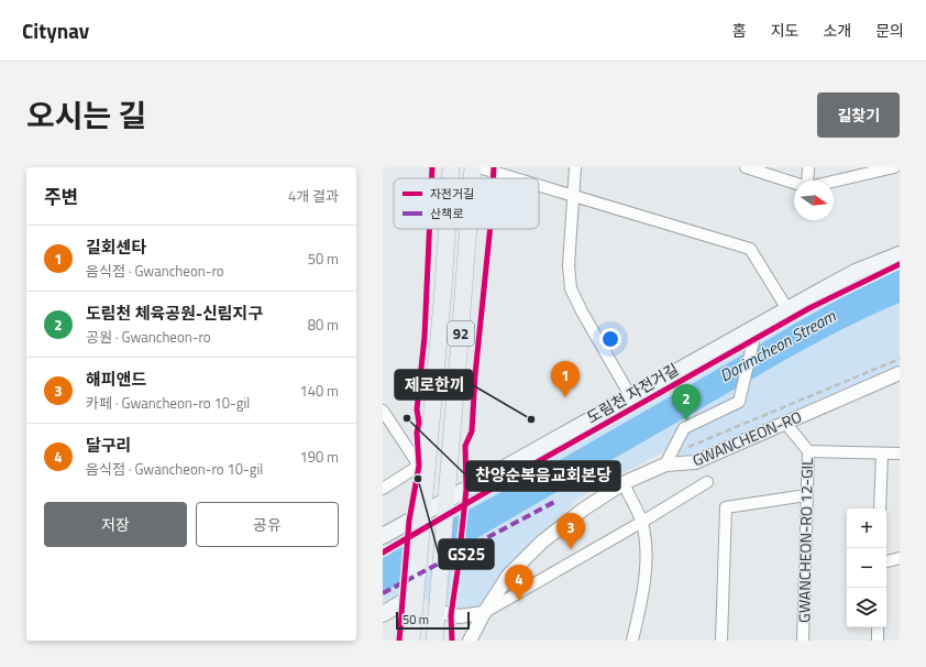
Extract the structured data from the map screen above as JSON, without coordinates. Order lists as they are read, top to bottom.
{
  "streets": {
    "main road": ["92"],
    "street": ["GWANCHEON-RO", "GWANCHEON-RO 12-GIL"],
    "cycle path": ["도림천 자전거길"]
  },
  "crossings": [
    ["GWANCHEON-RO", "GWANCHEON-RO 12-GIL"]
  ],
  "water": ["Dorimcheon Stream"],
  "places": ["찬양순복음교회본당", "제로한끼", "GS25"],
  "legend": ["자전거길", "산책로"],
  "scale_bar": "50 m",
  "north": "right",
  "page": {
    "header": "Citynav",
    "nav": [
      "홈",
      "지도",
      "소개",
      "문의"
    ],
    "title": "오시는 길",
    "buttons": [
      "길찾기",
      ["저장", "공유"]
    ],
    "heading": ["주변", "4개 결과"],
    "list": [
      {
        "mark": "1",
        "name": "길회센타",
        "note": "음식점 · Gwancheon-ro",
        "value": "50 m"
      },
      {
        "mark": "2",
        "name": "도림천 체육공원-신림지구",
        "note": "공원 · Gwancheon-ro",
        "value": "80 m"
      },
      {
        "mark": "3",
        "name": "해피앤드",
        "note": "카페 · Gwancheon-ro 10-gil",
        "value": "140 m"
      },
      {
        "mark": "4",
        "name": "달구리",
        "note": "음식점 · Gwancheon-ro 10-gil",
        "value": "190 m"
      }
    ],
    "pins": [
      "1",
      "2",
      "3",
      "4"
    ],
    "map_buttons": ["+", "−"],
    "scale": "50 m"
  }
}
